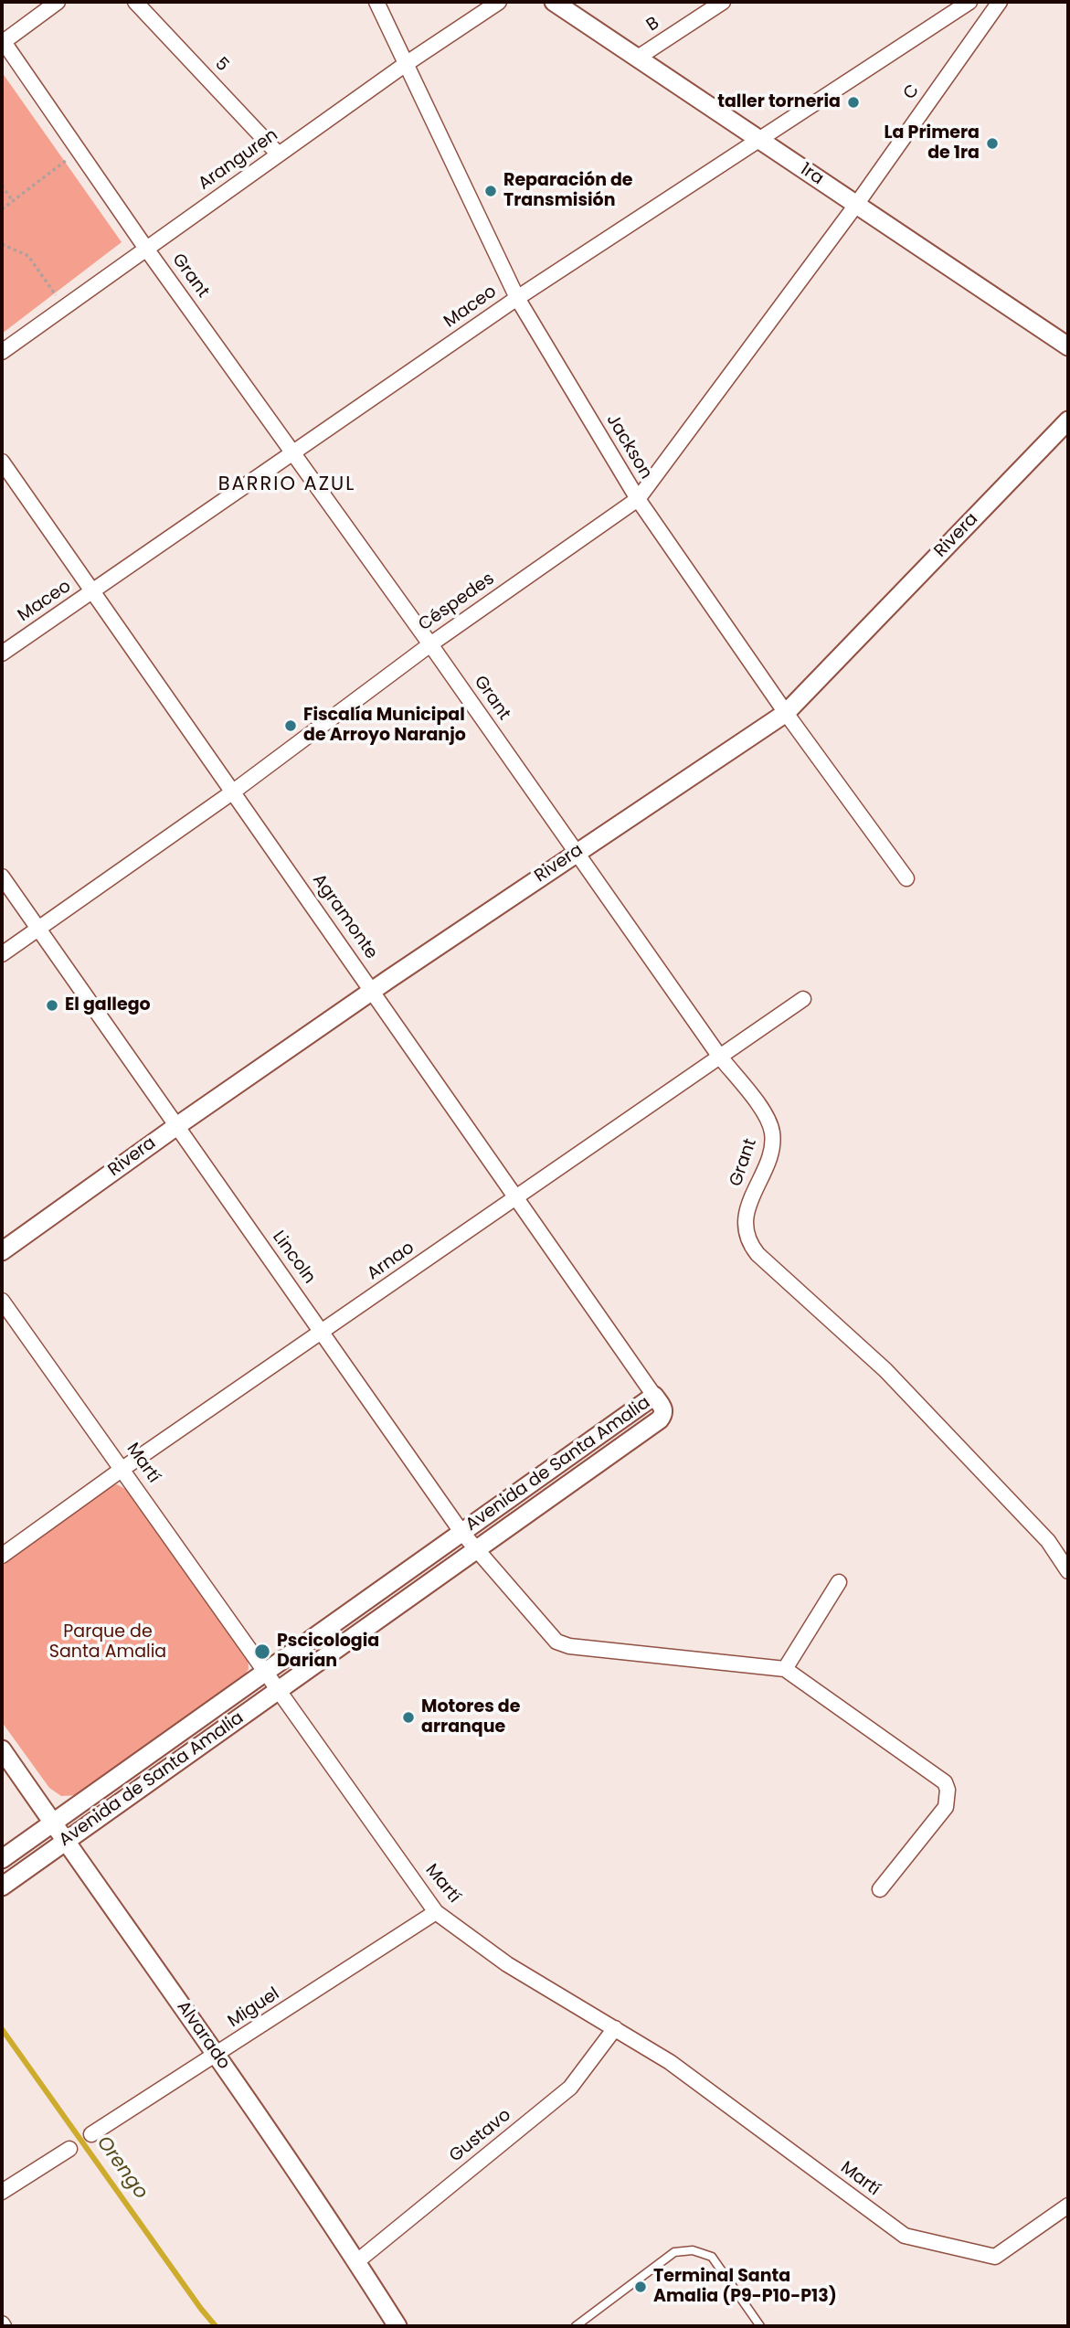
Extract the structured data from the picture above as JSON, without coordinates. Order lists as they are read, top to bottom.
{
  "streets": {
    "street": [
      "B",
      "5",
      "C",
      "Aranguren",
      "1ra",
      "Grant",
      "Maceo",
      "Jackson",
      "Rivera",
      "Céspedes",
      "Agramonte",
      "Lincoln",
      "Arnao",
      "Martí",
      "Avenida de Santa Amalia",
      "Miguel",
      "Alvarado",
      "Gustavo"
    ]
  },
  "crossings": [
    ["B", "1ra"],
    ["5", "Aranguren"],
    ["C", "1ra"],
    ["C", "Céspedes"],
    ["Aranguren", "Grant"],
    ["Aranguren", "Jackson"],
    ["1ra", "Maceo"],
    ["1ra", "Céspedes"],
    ["Grant", "Maceo"],
    ["Grant", "Rivera"],
    ["Grant", "Céspedes"],
    ["Grant", "Arnao"],
    ["Maceo", "Jackson"],
    ["Maceo", "Agramonte"],
    ["Jackson", "Rivera"],
    ["Jackson", "Céspedes"],
    ["Rivera", "Agramonte"],
    ["Rivera", "Lincoln"],
    ["Céspedes", "Agramonte"],
    ["Céspedes", "Lincoln"],
    ["Agramonte", "Arnao"],
    ["Agramonte", "Avenida de Santa Amalia"],
    ["Lincoln", "Arnao"],
    ["Lincoln", "Avenida de Santa Amalia"],
    ["Arnao", "Martí"],
    ["Martí", "Avenida de Santa Amalia"],
    ["Martí", "Miguel"],
    ["Martí", "Gustavo"],
    ["Avenida de Santa Amalia", "Alvarado"],
    ["Miguel", "Alvarado"],
    ["Alvarado", "Gustavo"]
  ],
  "districts": ["BARRIO AZUL"],
  "water": ["Orengo"],
  "parks": ["Parque de Santa Amalia"],
  "places": [
    "taller torneria",
    "La Primera de 1ra",
    "Reparación de Transmisión",
    "Fiscalía Municipal de Arroyo Naranjo",
    "El gallego",
    "Pscicologia Darian",
    "Motores de arranque",
    "Terminal Santa Amalia (P9-P10-P13)"
  ]
}
